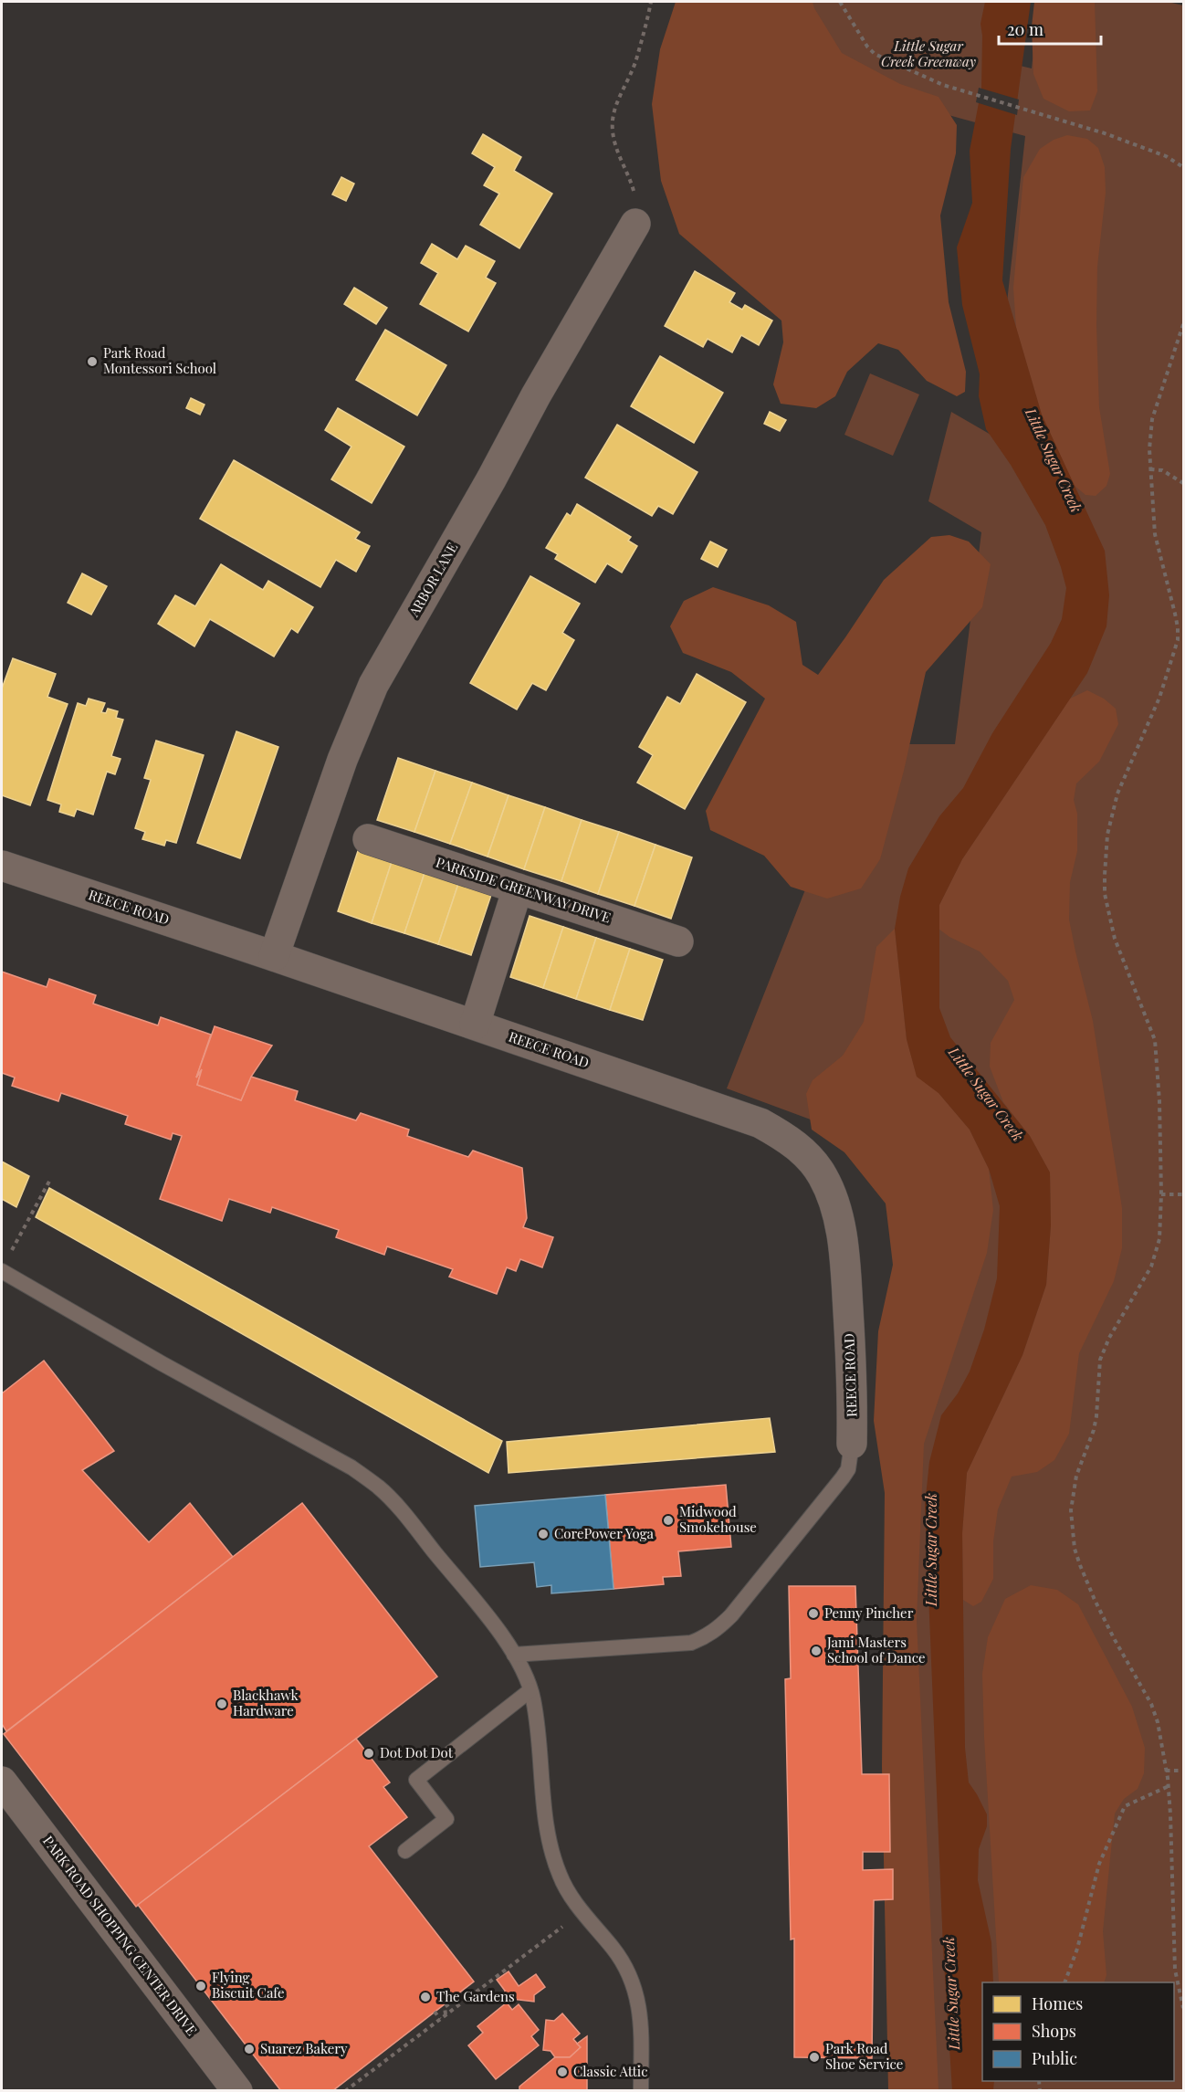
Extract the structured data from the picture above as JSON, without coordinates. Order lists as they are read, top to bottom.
{
  "streets": {
    "street": [
      "ARBOR LANE",
      "PARKSIDE GREENWAY DRIVE",
      "REECE ROAD",
      "PARK ROAD SHOPPING CENTER DRIVE"
    ]
  },
  "crossings": [
    ["ARBOR LANE", "REECE ROAD"]
  ],
  "water": ["Little Sugar Creek"],
  "parks": ["Little Sugar Creek Greenway"],
  "places": [
    "Park Road Montessori School",
    "Midwood Smokehouse",
    "CorePower Yoga",
    "Penny Pincher",
    "Jami Masters School of Dance",
    "Blackhawk Hardware",
    "Dot Dot Dot",
    "Flying Biscuit Cafe",
    "The Gardens",
    "Suarez Bakery",
    "Park Road Shoe Service",
    "Classic Attic"
  ],
  "legend": ["Homes", "Shops", "Public"],
  "scale_bar": "20 m"
}
